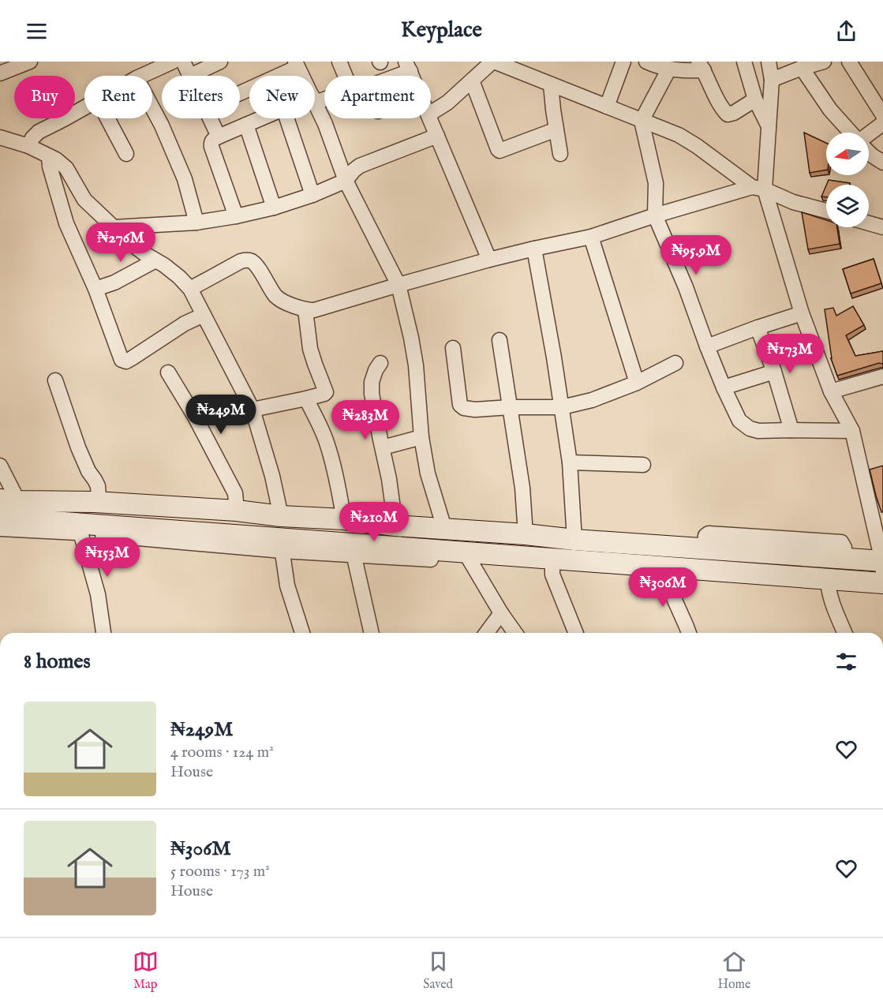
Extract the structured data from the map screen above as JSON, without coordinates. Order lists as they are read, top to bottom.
{
  "north": "left",
  "page": {
    "header": "Keyplace",
    "chip": [
      "Buy",
      "Rent",
      "Filters",
      "New",
      "Apartment"
    ],
    "price": [
      "₦276M",
      "₦95.9M",
      "₦173M",
      "₦249M",
      "₦283M",
      "₦210M",
      "₦153M",
      "₦306M"
    ],
    "heading": "8 homes",
    "list": [
      {
        "name": "₦249M",
        "note": "4 rooms · 124 m² · House"
      },
      {
        "name": "₦306M",
        "note": "5 rooms · 173 m² · House"
      }
    ],
    "tabs": ["Map", "Saved", "Home"]
  }
}
